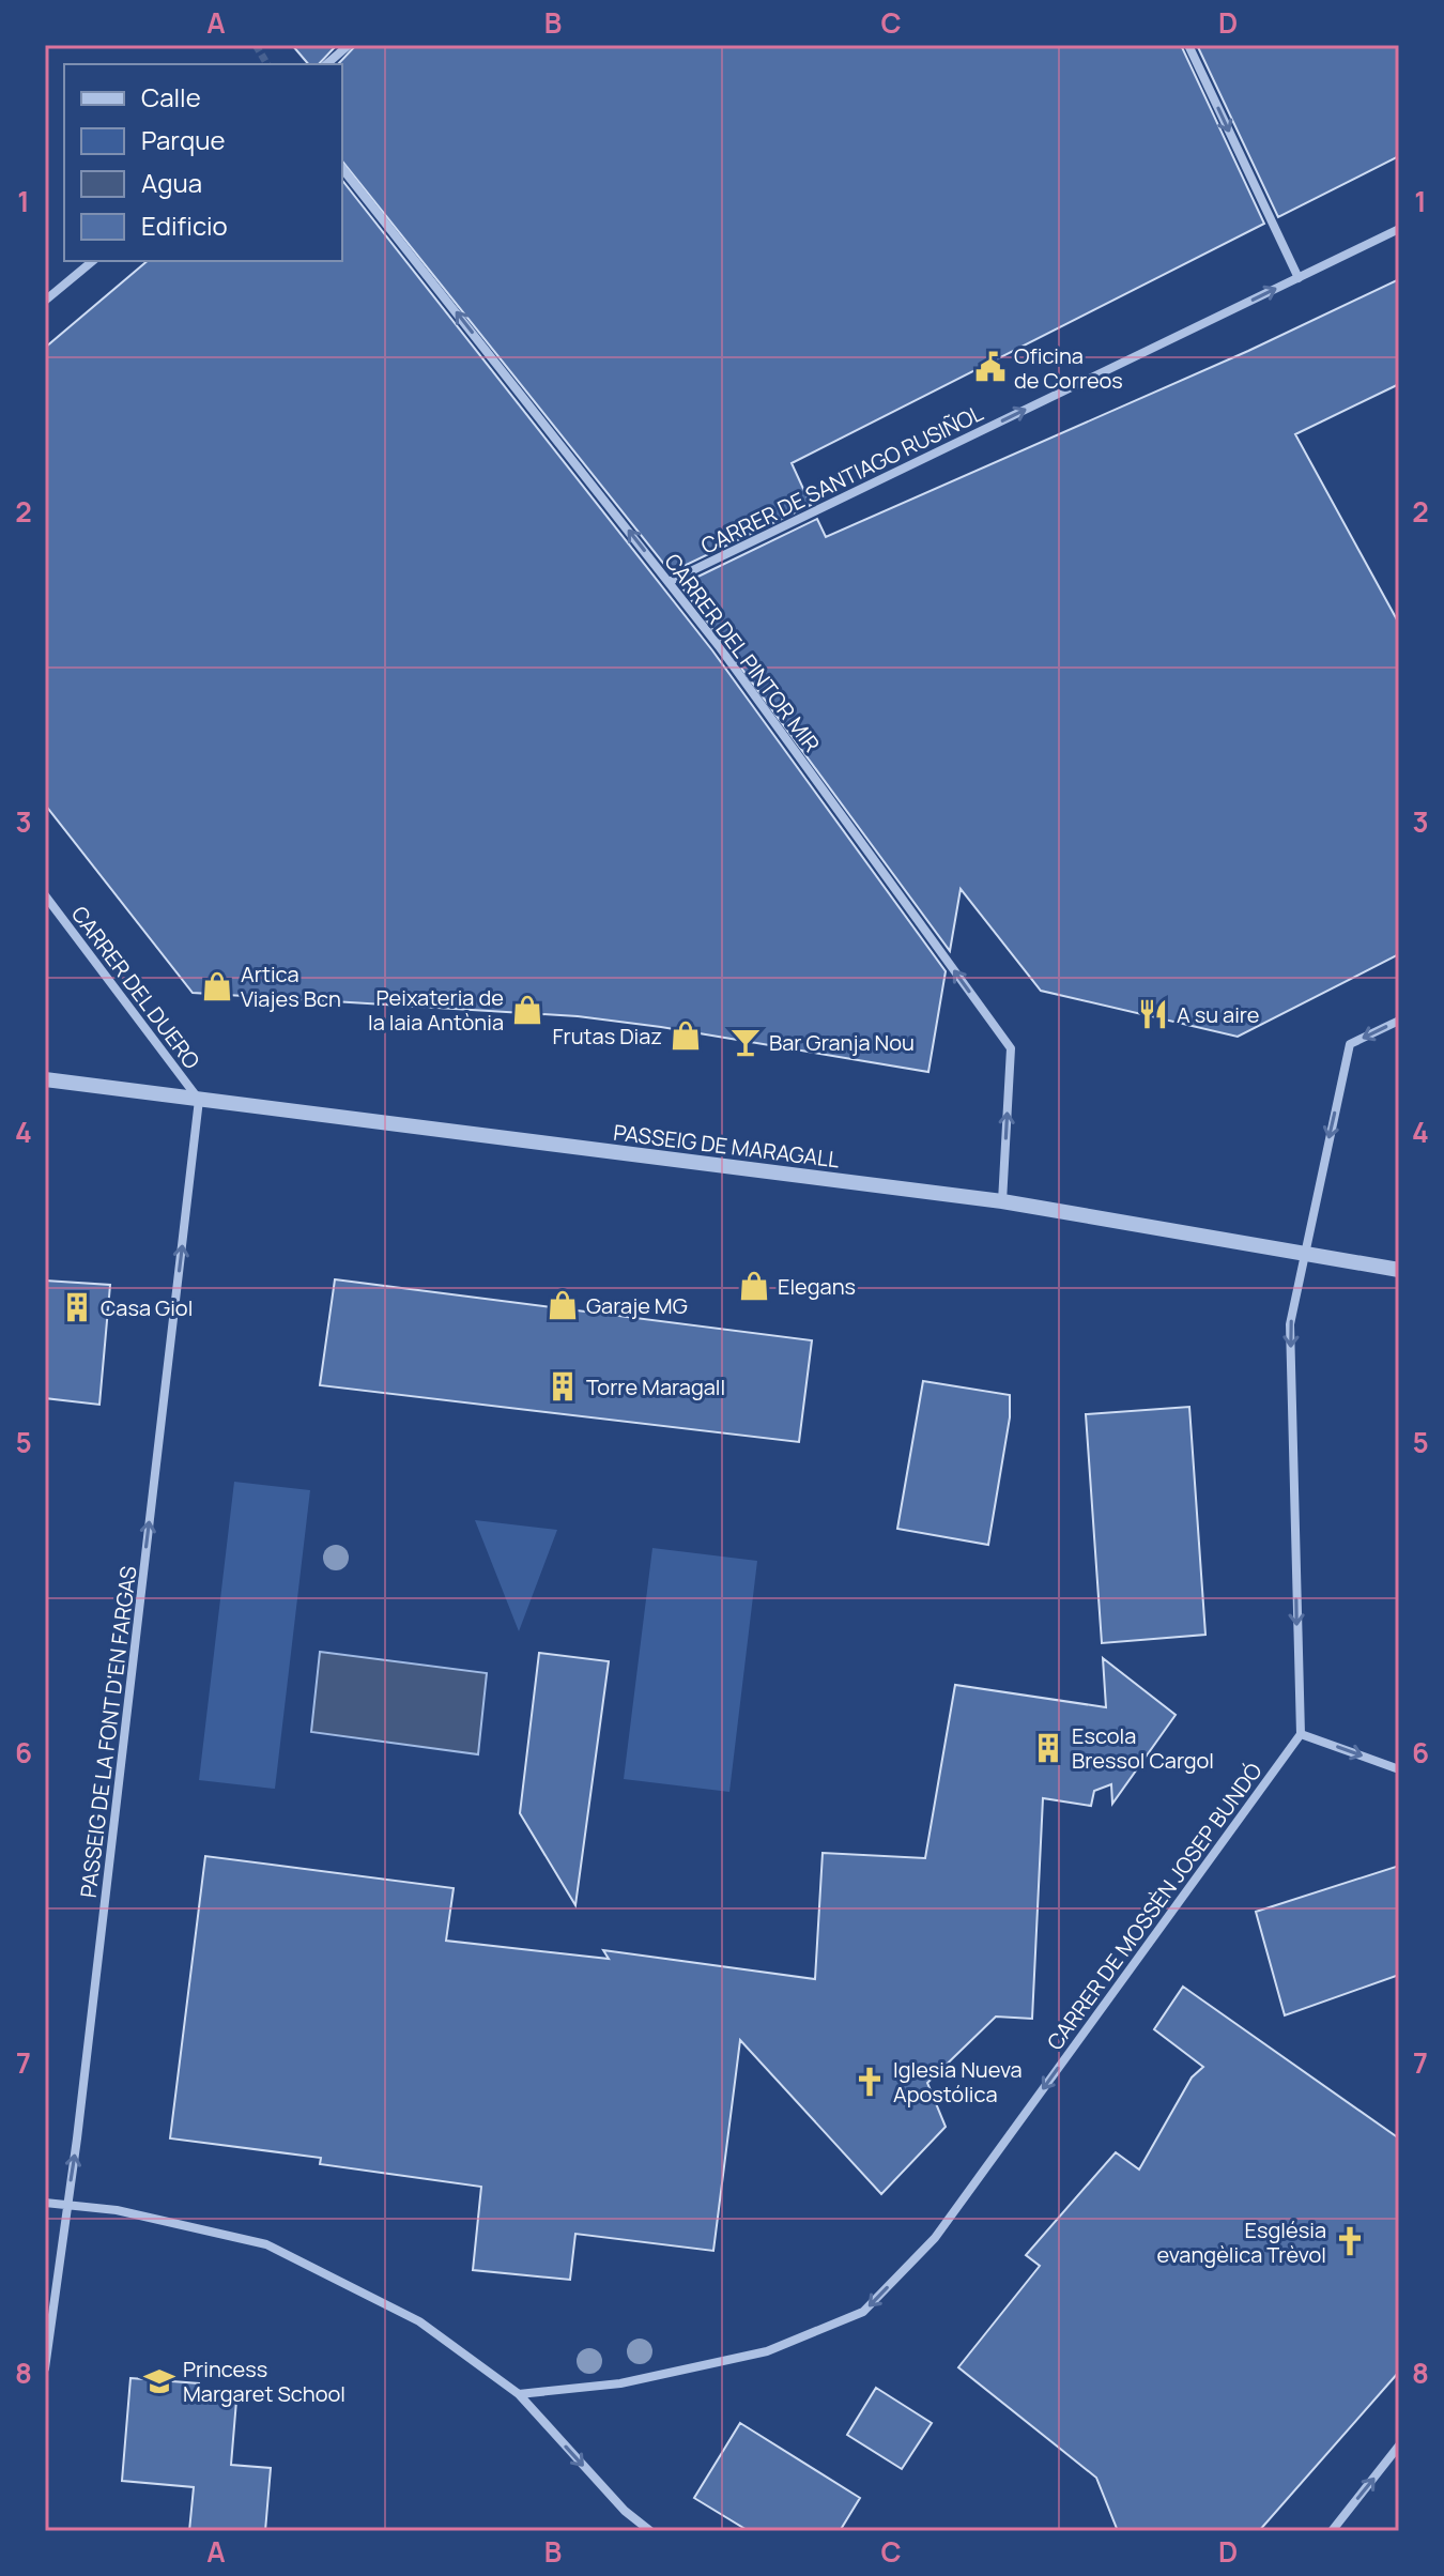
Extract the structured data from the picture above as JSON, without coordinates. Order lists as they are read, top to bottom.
{
  "streets": {
    "street": [
      "CARRER DE SANTIAGO RUSIÑOL",
      "CARRER DEL PINTOR MIR",
      "CARRER DEL DUERO",
      "PASSEIG DE MARAGALL",
      "PASSEIG DE LA FONT D'EN FARGAS",
      "CARRER DE MOSSÈN JOSEP BUNDÓ"
    ]
  },
  "crossings": [
    ["CARRER DE SANTIAGO RUSIÑOL", "CARRER DEL PINTOR MIR"],
    ["CARRER DEL PINTOR MIR", "PASSEIG DE MARAGALL"],
    ["CARRER DEL DUERO", "PASSEIG DE MARAGALL"],
    ["CARRER DEL DUERO", "PASSEIG DE LA FONT D'EN FARGAS"],
    ["PASSEIG DE MARAGALL", "PASSEIG DE LA FONT D'EN FARGAS"]
  ],
  "one_way": [
    "CARRER DE SANTIAGO RUSIÑOL",
    "CARRER DEL PINTOR MIR",
    "PASSEIG DE LA FONT D'EN FARGAS",
    "CARRER DE MOSSÈN JOSEP BUNDÓ"
  ],
  "places": {
    "public building": ["Oficina de Correos"],
    "shop": [
      "Artica Viajes Bcn",
      "Peixateria de la Iaia Antònia",
      "Frutas Diaz",
      "Elegans",
      "Garaje MG"
    ],
    "restaurant": ["A su aire"],
    "bar": ["Bar Granja Nou"],
    "building": ["Casa Giol", "Torre Maragall", "Escola Bressol Cargol"],
    "church": ["Iglesia Nueva Apostólica", "Església evangèlica Trèvol"],
    "school or university": ["Princess Margaret School"]
  },
  "legend": [
    "Calle",
    "Parque",
    "Agua",
    "Edificio"
  ],
  "grid": {
    "columns": [
      "A",
      "B",
      "C",
      "D"
    ],
    "rows": [
      "1",
      "2",
      "3",
      "4",
      "5",
      "6",
      "7",
      "8"
    ]
  }
}
